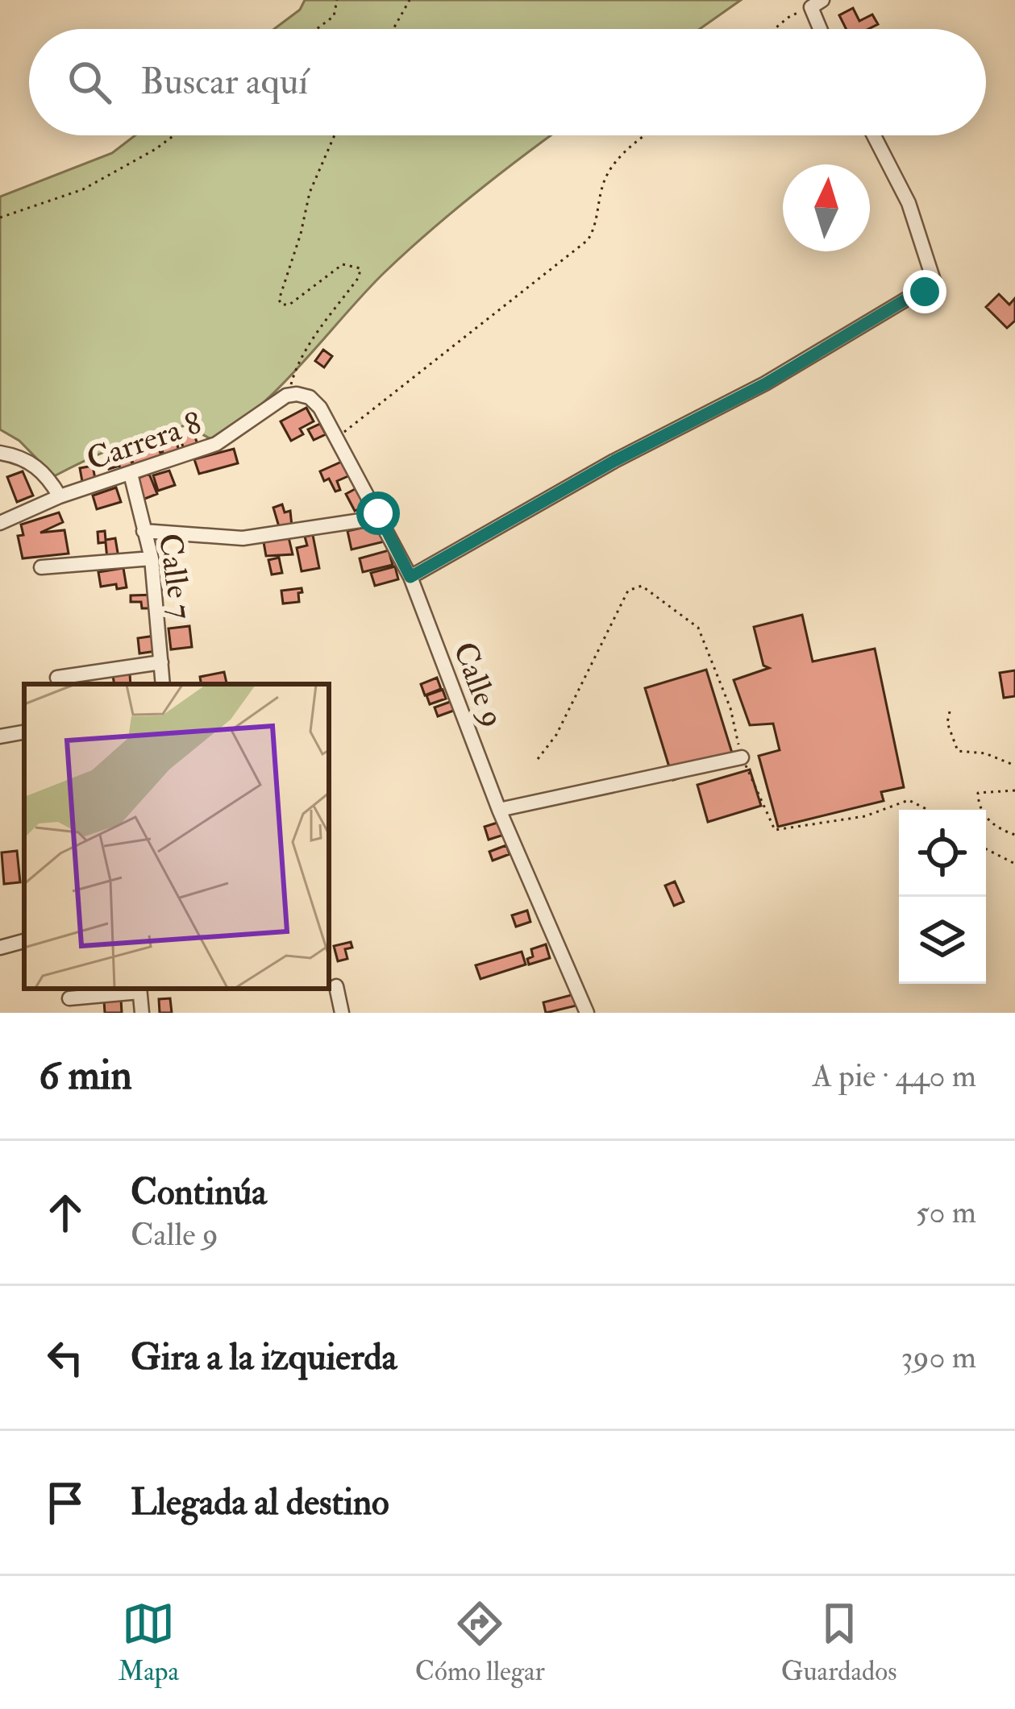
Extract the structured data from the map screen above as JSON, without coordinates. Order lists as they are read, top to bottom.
{
  "streets": {
    "street": ["Carrera 8", "Calle 7", "Calle 9"]
  },
  "crossings": [
    ["Carrera 8", "Calle 7"],
    ["Carrera 8", "Calle 9"]
  ],
  "north": "top",
  "page": {
    "search": "Buscar aquí",
    "heading": ["6 min", "A pie · 440 m"],
    "list": [
      ["Continúa", "Calle 9", "50 m"],
      ["Gira a la izquierda", "390 m"],
      "Llegada al destino"
    ],
    "nav": ["Mapa", "Cómo llegar", "Guardados"]
  }
}
